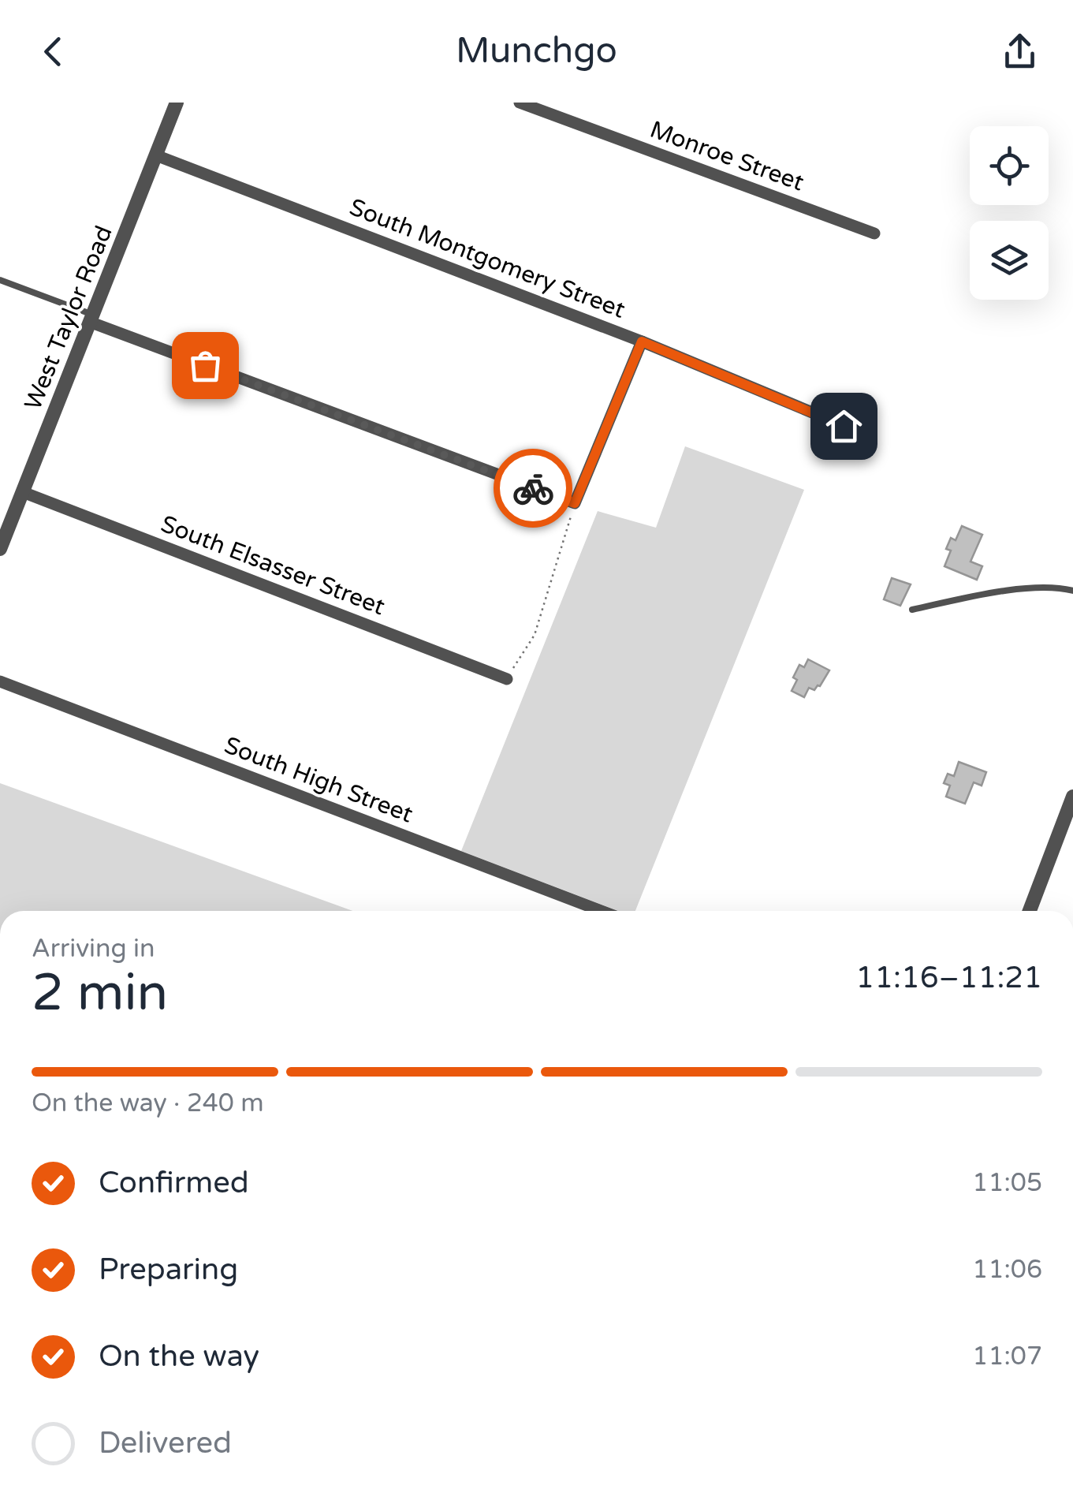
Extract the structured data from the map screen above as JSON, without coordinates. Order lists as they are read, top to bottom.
{
  "streets": {
    "street": [
      "Monroe Street",
      "South Montgomery Street",
      "West Taylor Road",
      "South Elsasser Street",
      "South High Street"
    ]
  },
  "crossings": [
    ["South Montgomery Street", "West Taylor Road"],
    ["West Taylor Road", "South Elsasser Street"]
  ],
  "page": {
    "header": "Munchgo",
    "heading": ["2 min", "Arriving in", "11:16–11:21"],
    "bar": "On the way · 240 m",
    "list": [
      ["Confirmed", "11:05"],
      ["Preparing", "11:06"],
      ["On the way", "11:07"],
      "Delivered"
    ]
  }
}
